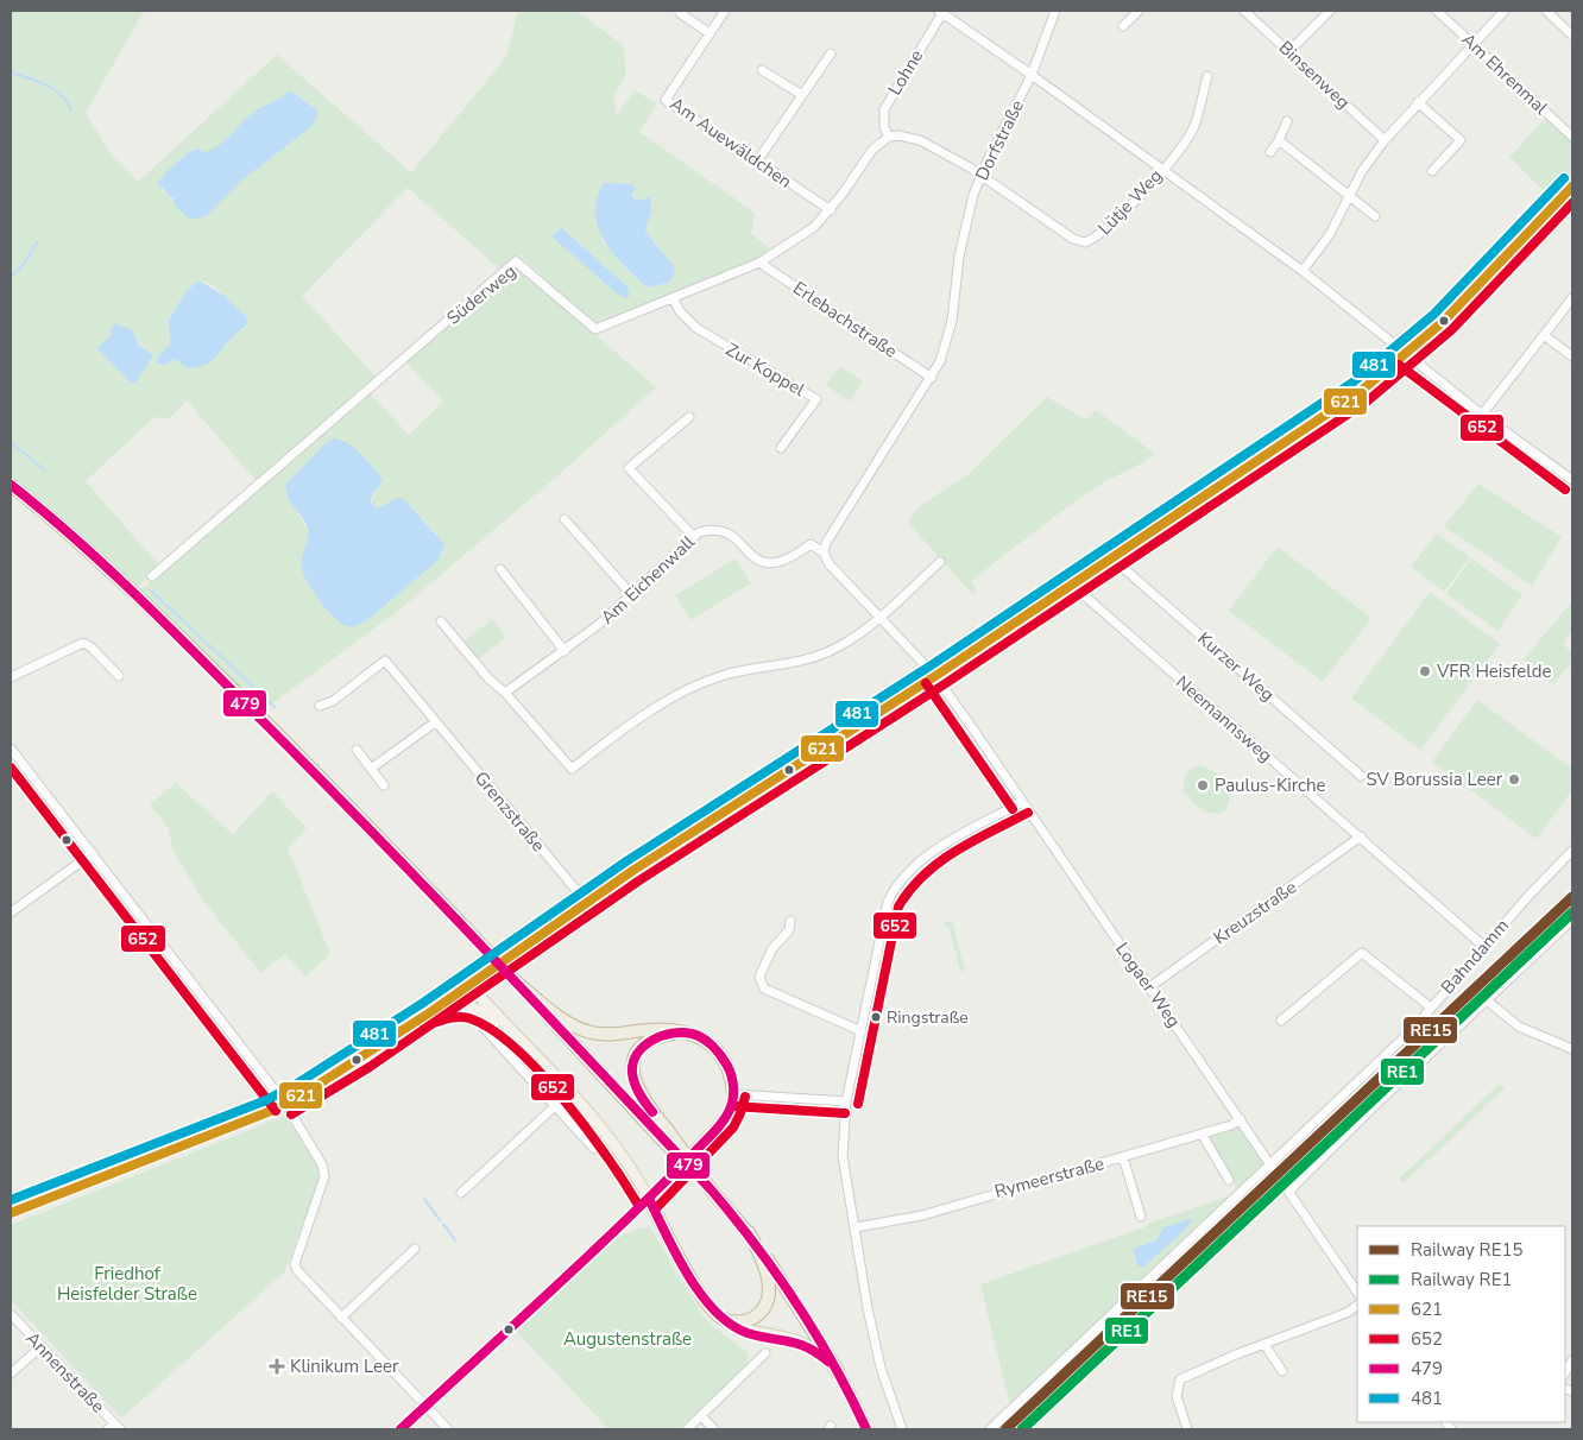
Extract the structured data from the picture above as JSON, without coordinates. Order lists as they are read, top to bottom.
{
  "streets": {
    "street": [
      "Lohne",
      "Am Ehrenmal",
      "Binsenweg",
      "Dorfstraße",
      "Am Auewäldchen",
      "Lütje Weg",
      "Süderweg",
      "Erlebachstraße",
      "Zur Koppel",
      "Am Eichenwall",
      "Kurzer Weg",
      "Neemannsweg",
      "Grenzstraße",
      "Kreuzstraße",
      "Bahndamm",
      "Logaer Weg",
      "Rymeerstraße",
      "Annenstraße"
    ]
  },
  "crossings": [
    ["Lohne", "Süderweg"],
    ["Dorfstraße", "Lütje Weg"],
    ["Dorfstraße", "Erlebachstraße"],
    ["Dorfstraße", "Am Eichenwall"],
    ["Am Auewäldchen", "Süderweg"],
    ["Süderweg", "Erlebachstraße"],
    ["Süderweg", "Zur Koppel"],
    ["Neemannsweg", "Kreuzstraße"],
    ["Neemannsweg", "Bahndamm"],
    ["Kreuzstraße", "Logaer Weg"],
    ["Bahndamm", "Logaer Weg"],
    ["Logaer Weg", "Rymeerstraße"]
  ],
  "parks": ["Friedhof Heisfelder Straße", "Augustenstraße"],
  "places": {
    "other": [
      "VFR Heisfelde",
      "SV Borussia Leer",
      "Paulus-Kirche",
      "Ringstraße"
    ],
    "health": ["Klinikum Leer"]
  },
  "lines": [
    "transit line 481",
    "transit line 621",
    "transit line 652",
    "transit line 479",
    "rail line RE15",
    "rail line RE1"
  ],
  "legend": [
    "Railway RE15",
    "Railway RE1",
    "621",
    "652",
    "479",
    "481"
  ]
}
